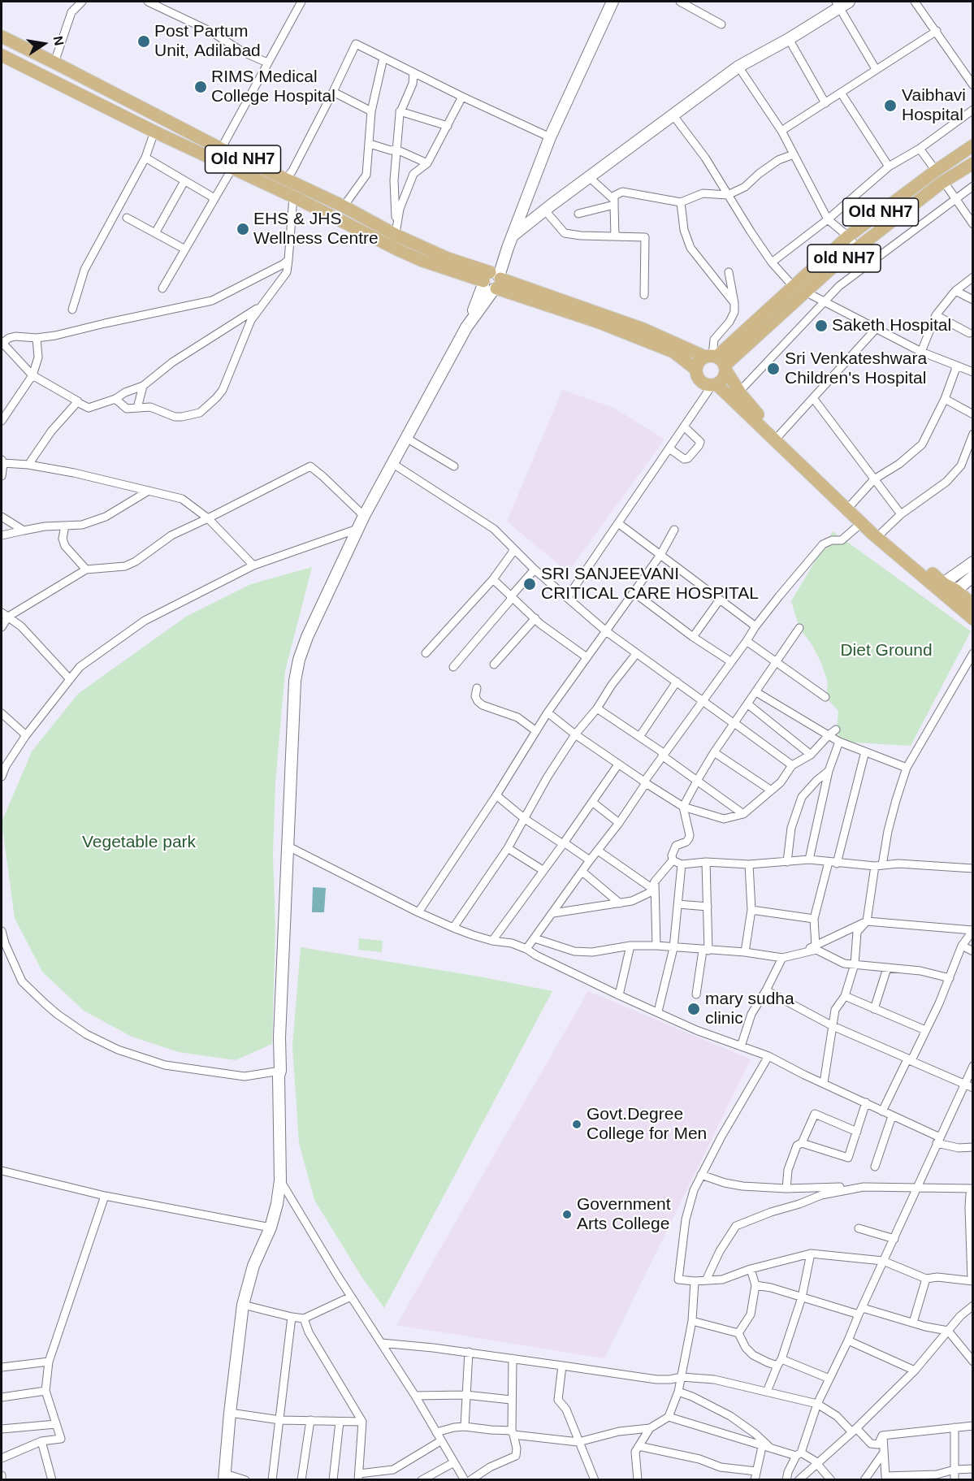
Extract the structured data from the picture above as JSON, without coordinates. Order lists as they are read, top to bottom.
{
  "streets": {
    "main road": ["Old NH7", "old NH7"]
  },
  "crossings": [
    ["Old NH7", "old NH7"]
  ],
  "parks": ["Diet Ground", "Vegetable park"],
  "places": [
    "Post Partum Unit, Adilabad",
    "RIMS Medical College Hospital",
    "Vaibhavi Hospital",
    "EHS & JHS Wellness Centre",
    "Saketh Hospital",
    "Sri Venkateshwara Children's Hospital",
    "SRI SANJEEVANI CRITICAL CARE HOSPITAL",
    "mary sudha clinic",
    "Govt.Degree College for Men",
    "Government Arts College"
  ],
  "north": "right"
}
